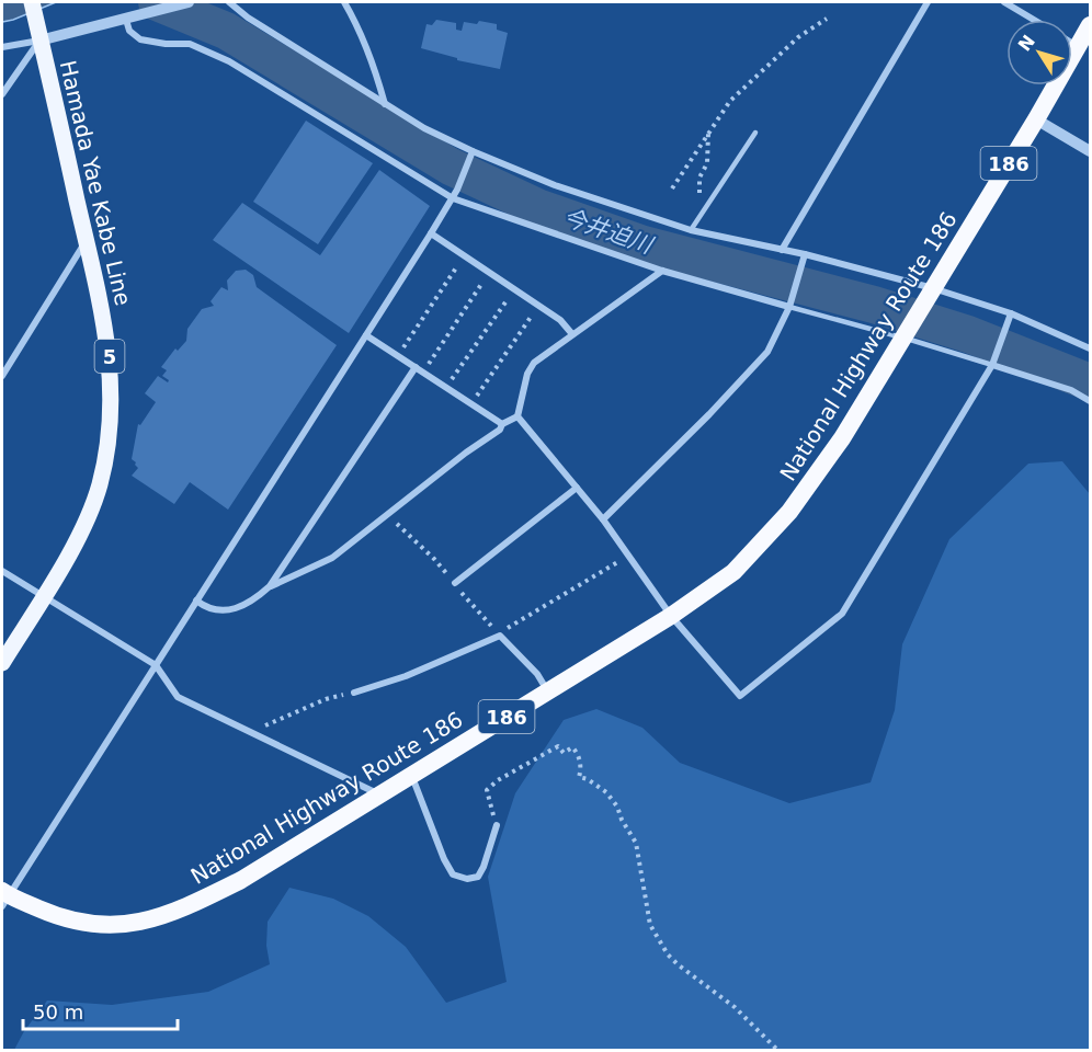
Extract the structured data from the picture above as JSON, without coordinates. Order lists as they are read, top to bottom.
{
  "streets": {
    "highway": ["186", "National Highway Route 186"],
    "main road": ["Hamada Yae Kabe Line", "5"]
  },
  "water": ["今井迫川"],
  "scale_bar": "50 m",
  "north": "top left"
}
